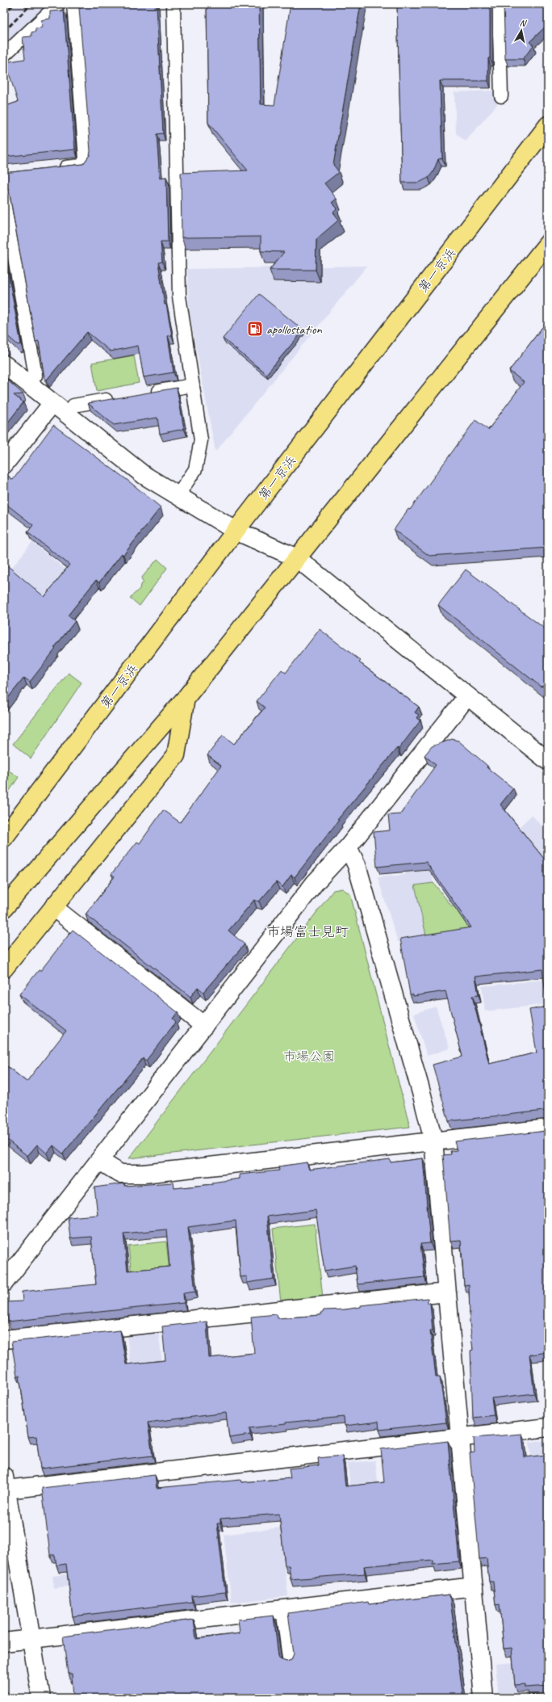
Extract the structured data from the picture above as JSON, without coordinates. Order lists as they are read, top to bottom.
{
  "streets": {
    "highway": ["第一京浜"]
  },
  "districts": ["市場富士見町"],
  "parks": ["市場公園"],
  "places": {
    "fuel station": ["apollostation"]
  },
  "north": "top"
}
